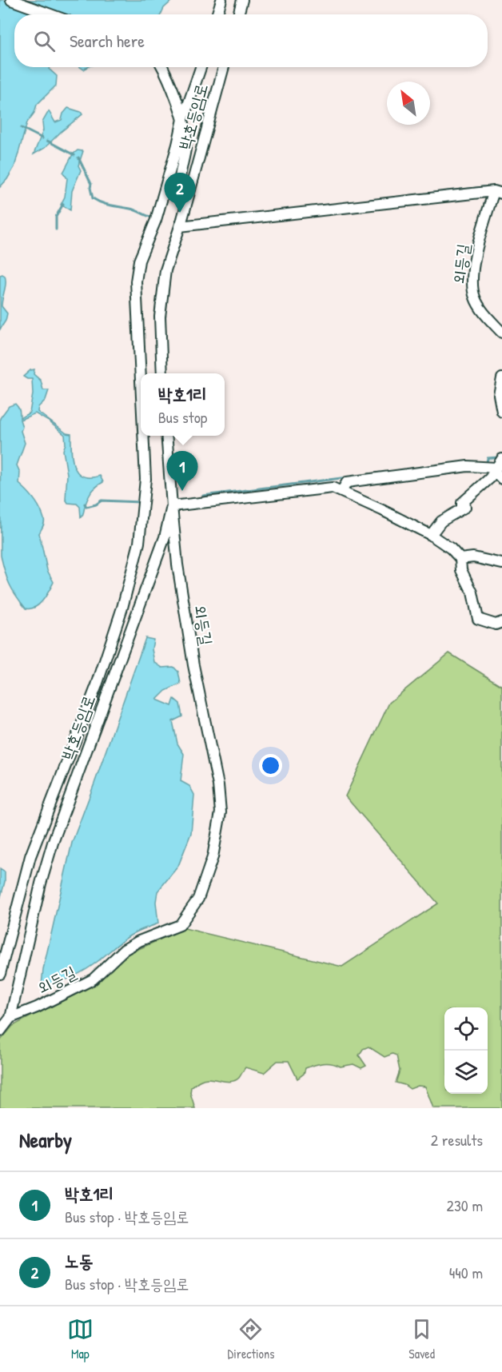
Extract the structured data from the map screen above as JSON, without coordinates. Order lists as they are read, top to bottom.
{
  "streets": {
    "street": ["박호등임로", "외등길"]
  },
  "crossings": [
    ["박호등임로", "외등길"]
  ],
  "north": "top left",
  "page": {
    "search": "Search here",
    "pins": ["2", "1"],
    "popup": ["박호1리", "Bus stop"],
    "heading": ["Nearby", "2 results"],
    "list": [
      {
        "mark": "1",
        "name": "박호1리",
        "note": "Bus stop · 박호등임로",
        "value": "230 m"
      },
      {
        "mark": "2",
        "name": "노동",
        "note": "Bus stop · 박호등임로",
        "value": "440 m"
      }
    ],
    "nav": ["Map", "Directions", "Saved"]
  }
}
